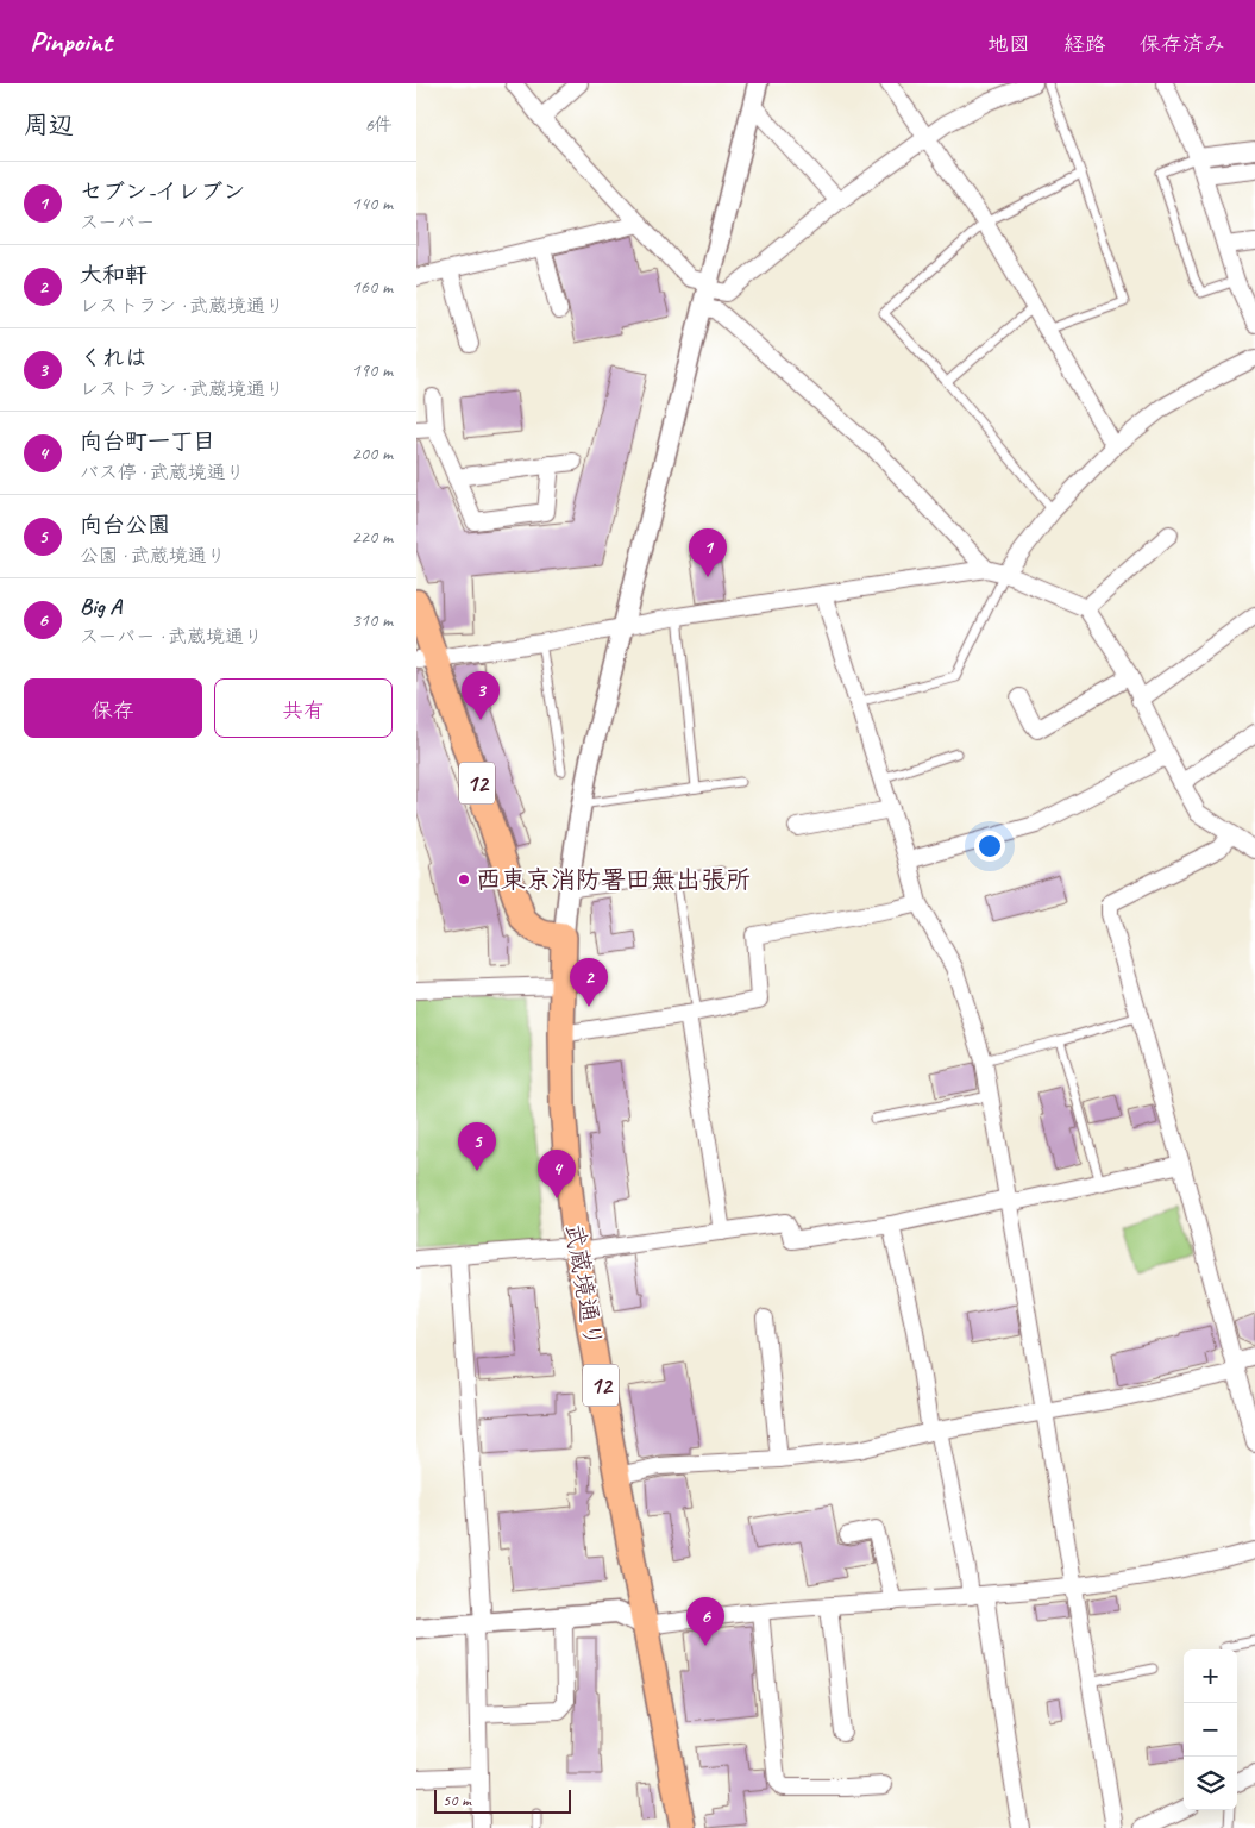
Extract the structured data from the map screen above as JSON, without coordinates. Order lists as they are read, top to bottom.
{
  "streets": {
    "main road": ["12", "武蔵境通り"]
  },
  "crossings": [
    ["12", "武蔵境通り"]
  ],
  "places": ["西東京消防署田無出張所"],
  "scale_bar": "50 m",
  "page": {
    "header": "Pinpoint",
    "nav": ["地図", "経路", "保存済み"],
    "heading": ["周辺", "6件"],
    "list": [
      {
        "mark": "1",
        "name": "セブン-イレブン",
        "note": "スーパー",
        "value": "140 m"
      },
      {
        "mark": "2",
        "name": "大和軒",
        "note": "レストラン · 武蔵境通り",
        "value": "160 m"
      },
      {
        "mark": "3",
        "name": "くれは",
        "note": "レストラン · 武蔵境通り",
        "value": "190 m"
      },
      {
        "mark": "4",
        "name": "向台町一丁目",
        "note": "バス停 · 武蔵境通り",
        "value": "200 m"
      },
      {
        "mark": "5",
        "name": "向台公園",
        "note": "公園 · 武蔵境通り",
        "value": "220 m"
      },
      {
        "mark": "6",
        "name": "Big A",
        "note": "スーパー · 武蔵境通り",
        "value": "310 m"
      }
    ],
    "pins": [
      "1",
      "3",
      "2",
      "5",
      "4",
      "6"
    ],
    "buttons": ["保存", "共有"],
    "map_buttons": ["+", "−"],
    "scale": "50 m"
  }
}
